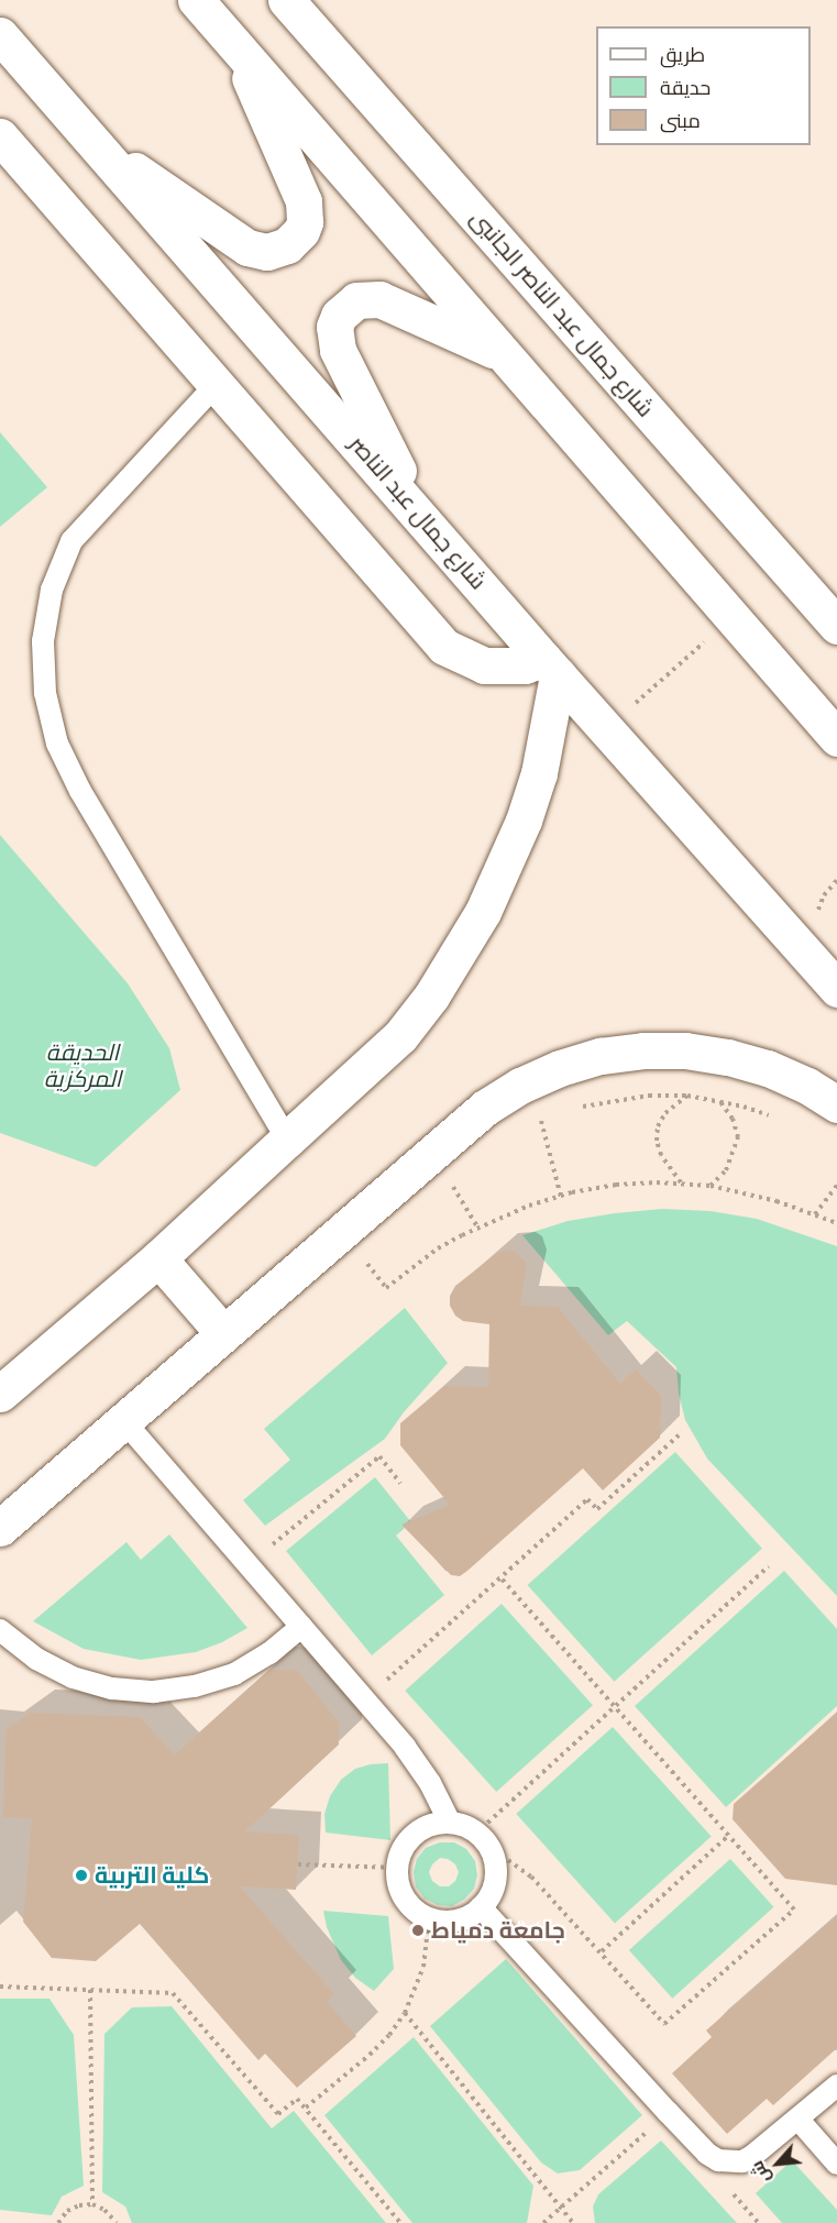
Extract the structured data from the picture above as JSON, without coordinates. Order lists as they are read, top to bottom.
{
  "streets": {
    "main road": ["شارع جمال عبد الناصر الجانبى", "شارع جمال عبد الناصر"]
  },
  "parks": ["الحديقة المركزية"],
  "places": ["كلية التربية", "جامعة دمياط"],
  "legend": ["طريق", "حديقة", "مبنى"],
  "north": "bottom left"
}
